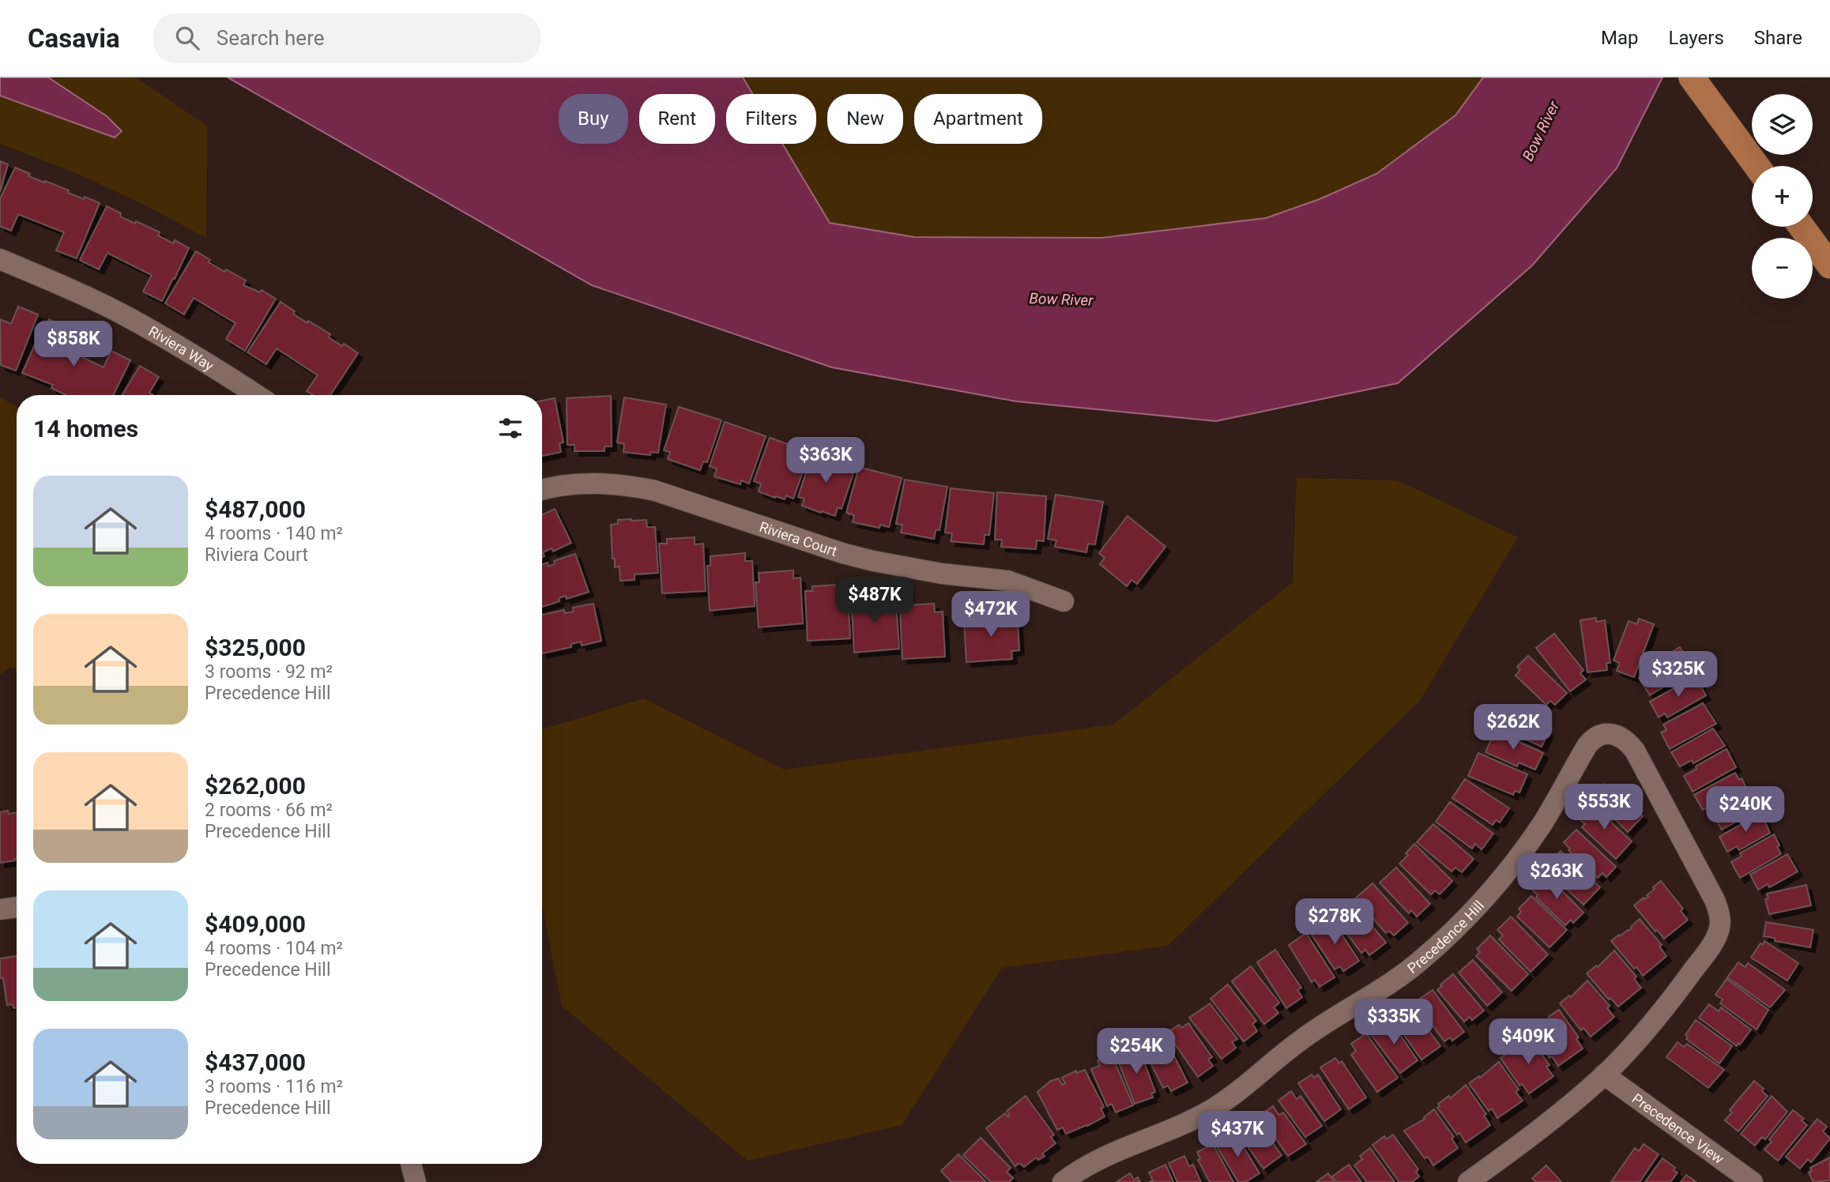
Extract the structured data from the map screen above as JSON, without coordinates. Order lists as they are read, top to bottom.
{
  "streets": {
    "street": [
      "Riviera Way",
      "Riviera Court",
      "Precedence Hill",
      "Precedence View"
    ]
  },
  "crossings": [
    ["Precedence Hill", "Precedence View"]
  ],
  "water": ["Bow River"],
  "page": {
    "header": "Casavia",
    "search": "Search here",
    "nav": ["Map", "Layers", "Share"],
    "map_buttons": ["+", "−"],
    "chip": [
      "Buy",
      "Rent",
      "Filters",
      "New",
      "Apartment"
    ],
    "price": [
      "$858K",
      "$363K",
      "$487K",
      "$472K",
      "$325K",
      "$262K",
      "$553K",
      "$240K",
      "$263K",
      "$278K",
      "$335K",
      "$409K",
      "$254K",
      "$437K"
    ],
    "heading": "14 homes",
    "list": [
      {
        "name": "$487,000",
        "note": "4 rooms · 140 m² · Riviera Court"
      },
      {
        "name": "$325,000",
        "note": "3 rooms · 92 m² · Precedence Hill"
      },
      {
        "name": "$262,000",
        "note": "2 rooms · 66 m² · Precedence Hill"
      },
      {
        "name": "$409,000",
        "note": "4 rooms · 104 m² · Precedence Hill"
      },
      {
        "name": "$437,000",
        "note": "3 rooms · 116 m² · Precedence Hill"
      }
    ]
  }
}
